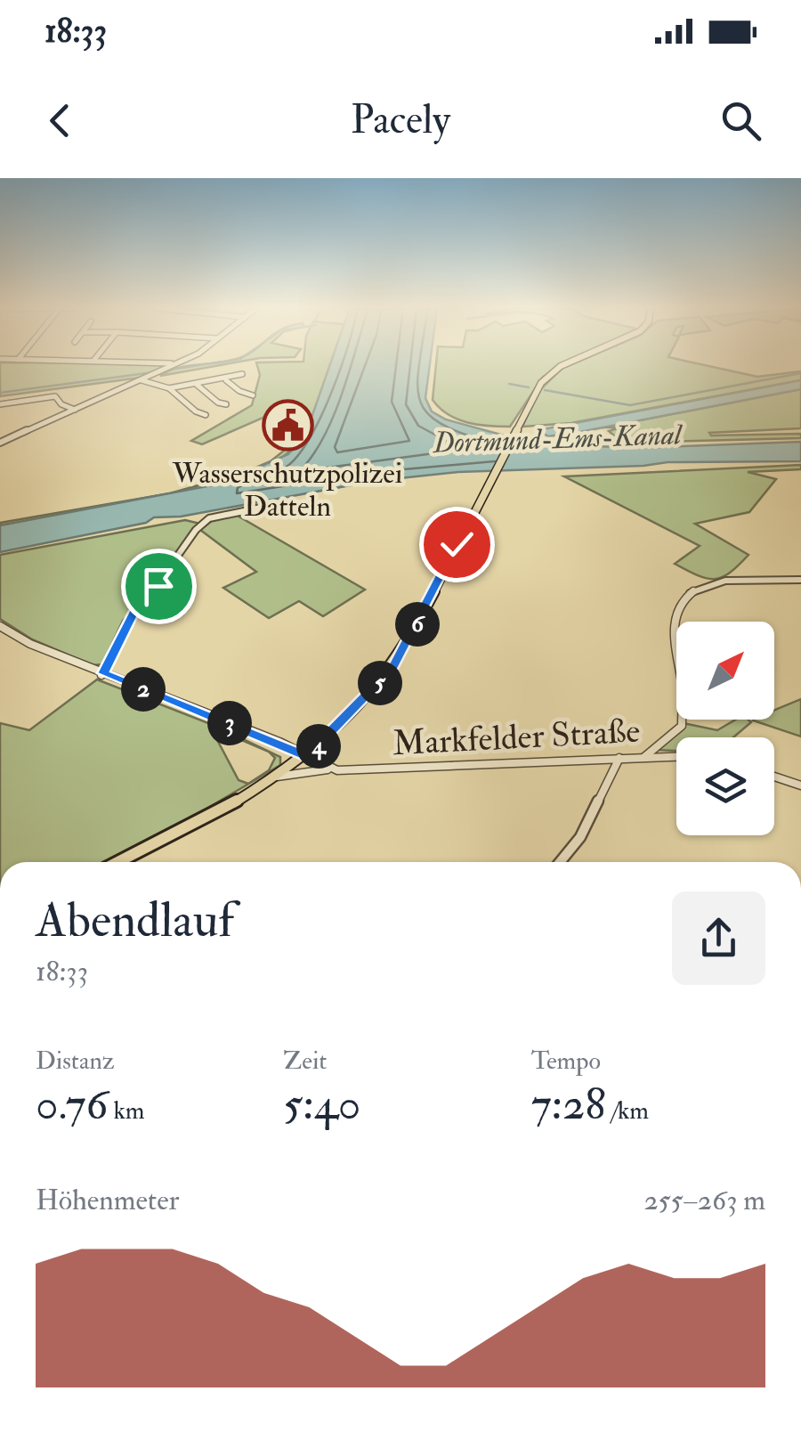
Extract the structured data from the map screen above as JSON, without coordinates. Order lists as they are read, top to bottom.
{
  "streets": {
    "street": ["Markfelder Straße"]
  },
  "water": ["Dortmund-Ems-Kanal"],
  "places": {
    "public building": ["Wasserschutzpolizei Datteln"]
  },
  "north": "top right",
  "page": {
    "status": "18:33",
    "header": "Pacely",
    "pins": [
      "6",
      "5",
      "2",
      "3",
      "4"
    ],
    "heading": ["Abendlauf", "18:33"],
    "stats": [
      ["Distanz", "0.76 km"],
      ["Zeit", "5:40"],
      ["Tempo", "7:28 /km"]
    ],
    "chart": ["Höhenmeter", "255–263 m"]
  }
}
